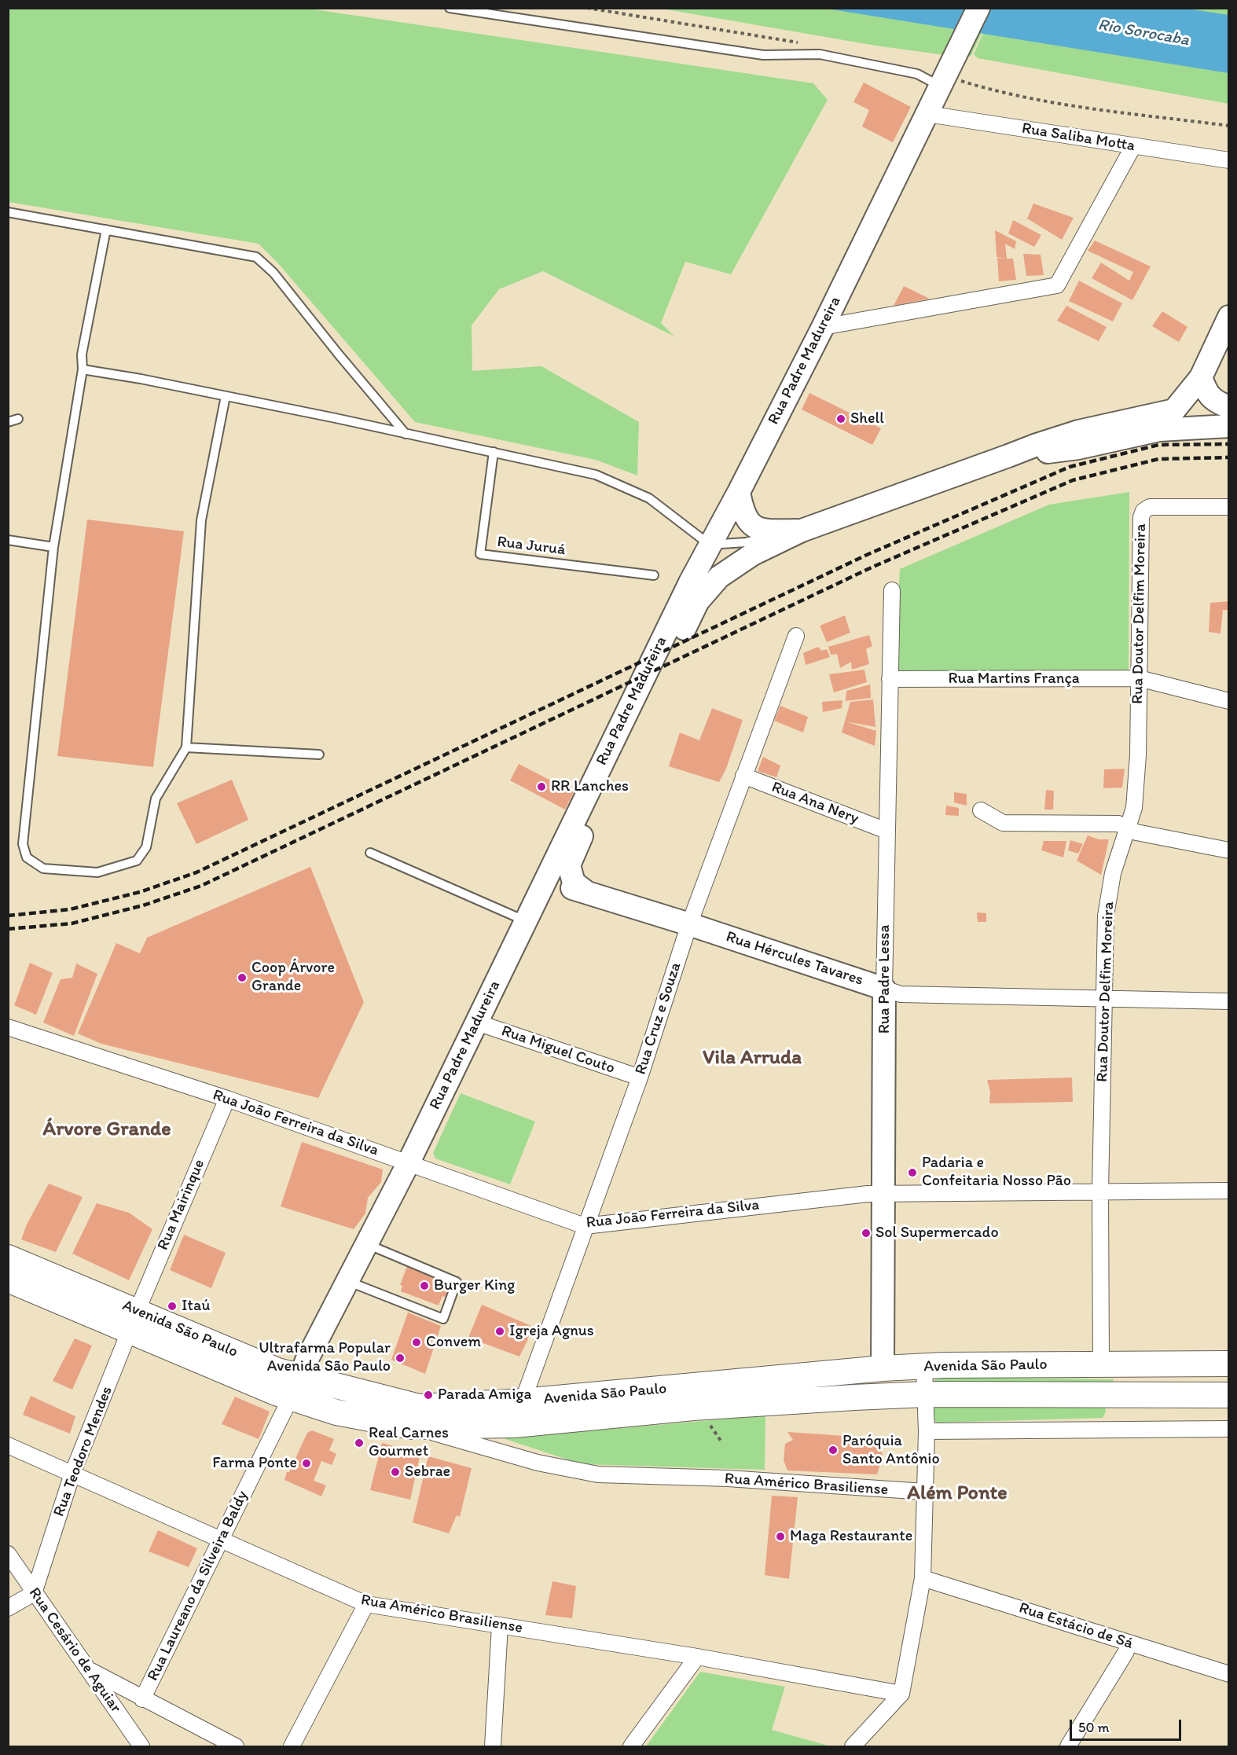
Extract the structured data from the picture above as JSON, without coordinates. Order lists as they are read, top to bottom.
{
  "streets": {
    "main road": [
      "Rua Padre Madureira",
      "Rua Hércules Tavares",
      "Rua Padre Lessa",
      "Avenida São Paulo"
    ],
    "street": [
      "Rua Saliba Motta",
      "Rua Doutor Delfim Moreira",
      "Rua Martins França",
      "Rua Ana Nery",
      "Rua Cruz e Souza",
      "Rua Miguel Couto",
      "Rua João Ferreira da Silva",
      "Rua Mairinque",
      "Rua Teodoro Mendes",
      "Rua Américo Brasiliense",
      "Rua Laureano da Silveira Baldy",
      "Rua Estácio de Sá",
      "Rua Cesário de Aguiar"
    ],
    "lane": ["Rua Juruá"]
  },
  "crossings": [
    ["Rua Saliba Motta", "Rua Padre Madureira"],
    ["Rua Padre Madureira", "Rua Hércules Tavares"],
    ["Rua Padre Madureira", "Rua Miguel Couto"],
    ["Rua Padre Madureira", "Rua João Ferreira da Silva"],
    ["Rua Padre Madureira", "Avenida São Paulo"],
    ["Rua Padre Madureira", "Rua Laureano da Silveira Baldy"],
    ["Rua Doutor Delfim Moreira", "Rua Martins França"],
    ["Rua Doutor Delfim Moreira", "Rua Hércules Tavares"],
    ["Rua Doutor Delfim Moreira", "Rua João Ferreira da Silva"],
    ["Rua Doutor Delfim Moreira", "Avenida São Paulo"],
    ["Rua Martins França", "Rua Padre Lessa"],
    ["Rua Ana Nery", "Rua Padre Lessa"],
    ["Rua Ana Nery", "Rua Cruz e Souza"],
    ["Rua Hércules Tavares", "Rua Padre Lessa"],
    ["Rua Hércules Tavares", "Rua Cruz e Souza"],
    ["Rua Padre Lessa", "Rua João Ferreira da Silva"],
    ["Rua Padre Lessa", "Avenida São Paulo"],
    ["Rua Cruz e Souza", "Rua Miguel Couto"],
    ["Rua Cruz e Souza", "Rua João Ferreira da Silva"],
    ["Rua Cruz e Souza", "Avenida São Paulo"],
    ["Rua João Ferreira da Silva", "Rua Mairinque"],
    ["Rua Mairinque", "Avenida São Paulo"],
    ["Rua Mairinque", "Rua Teodoro Mendes"],
    ["Avenida São Paulo", "Rua Teodoro Mendes"],
    ["Avenida São Paulo", "Rua Américo Brasiliense"],
    ["Avenida São Paulo", "Rua Laureano da Silveira Baldy"],
    ["Rua Teodoro Mendes", "Rua Américo Brasiliense"],
    ["Rua Teodoro Mendes", "Rua Cesário de Aguiar"],
    ["Rua Américo Brasiliense", "Rua Laureano da Silveira Baldy"]
  ],
  "districts": ["Vila Arruda", "Árvore Grande", "Além Ponte"],
  "water": ["Rio Sorocaba"],
  "places": [
    "Shell",
    "RR Lanches",
    "Coop Árvore Grande",
    "Padaria e Confeitaria Nosso Pão",
    "Sol Supermercado",
    "Burger King",
    "Itaú",
    "Igreja Agnus",
    "Convem",
    "Ultrafarma Popular Avenida São Paulo",
    "Parada Amiga",
    "Real Carnes Gourmet",
    "Paróquia Santo Antônio",
    "Farma Ponte",
    "Sebrae",
    "Maga Restaurante"
  ],
  "scale_bar": "50 m"
}
